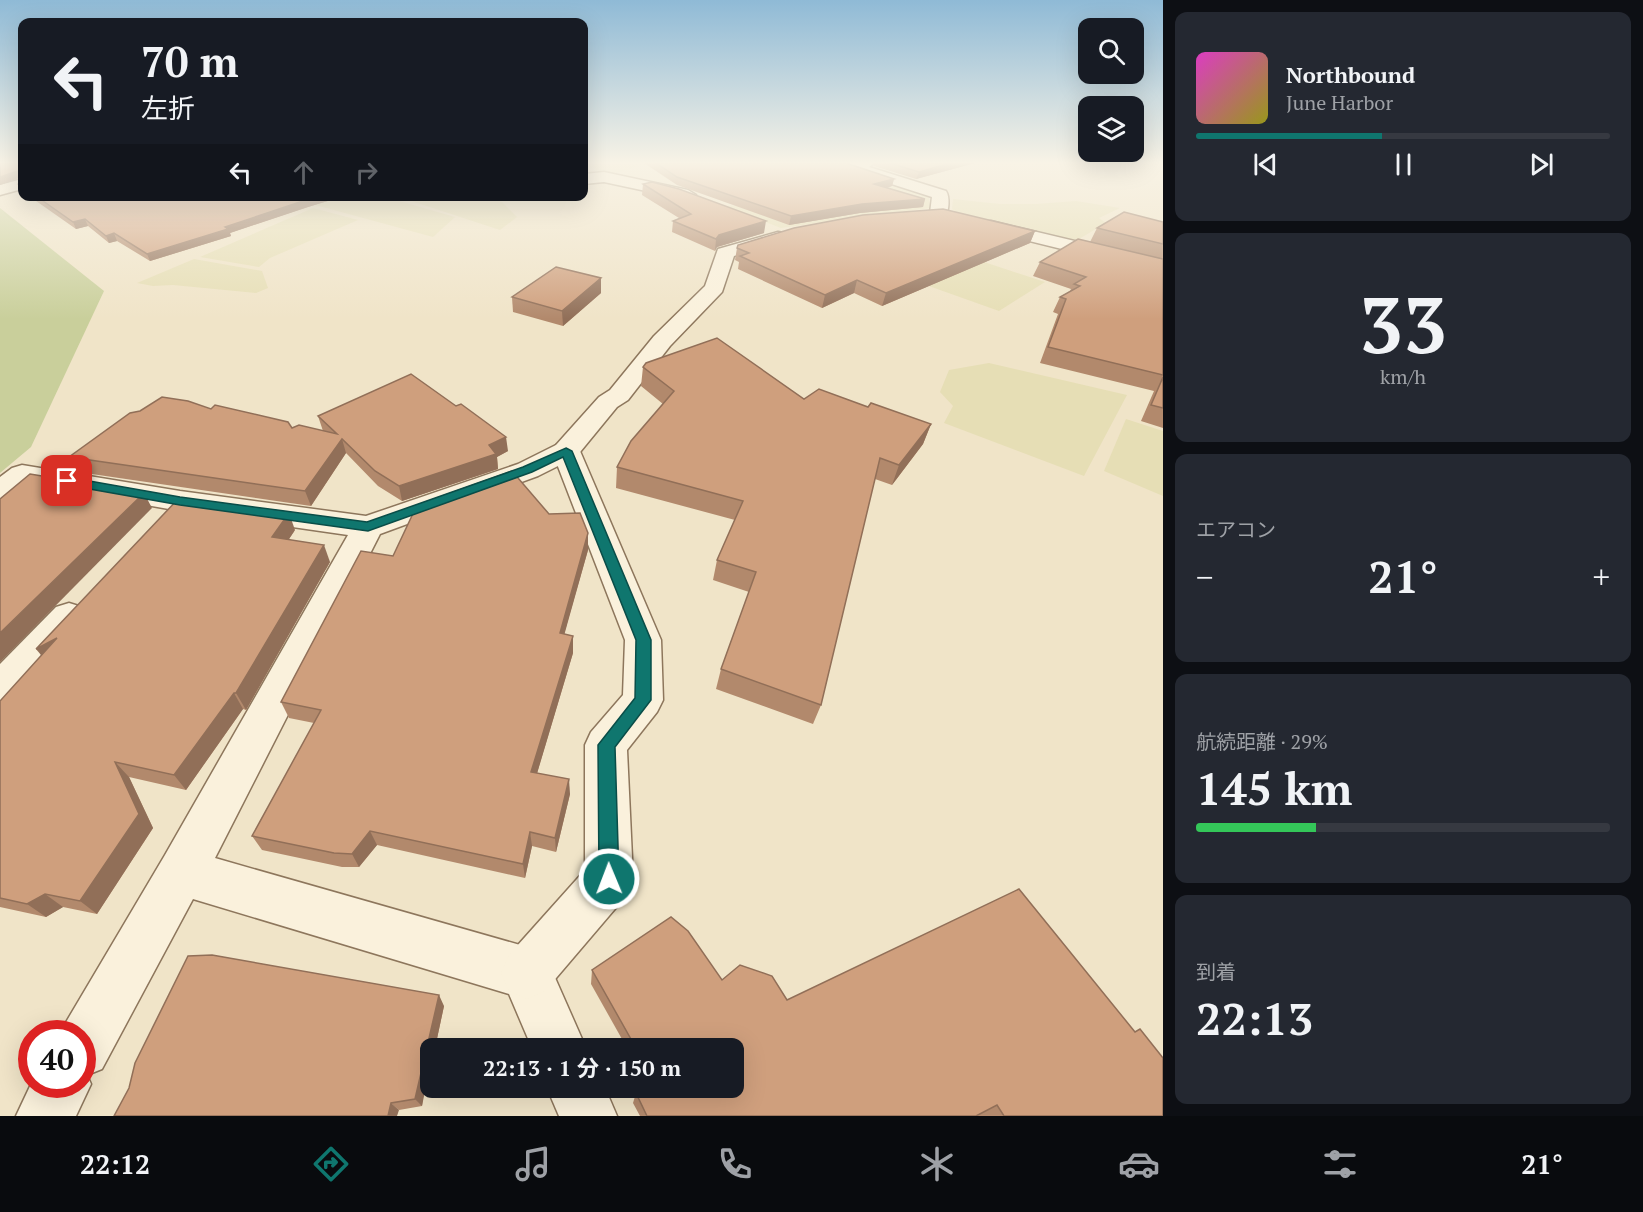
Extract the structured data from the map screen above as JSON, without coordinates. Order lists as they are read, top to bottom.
{
  "page": {
    "turn": ["70 m", "左折"],
    "song": ["Northbound", "June Harbor"],
    "tile": [
      ["33", "km/h"],
      "エアコン",
      ["航続距離 · 29%", "145 km"],
      ["到着", "22:13"]
    ],
    "heat": ["−", "21°", "+"],
    "limit": "40",
    "trip": "22:13 · 1 分 · 150 m",
    "tabs": ["22:12", "21°"]
  }
}
